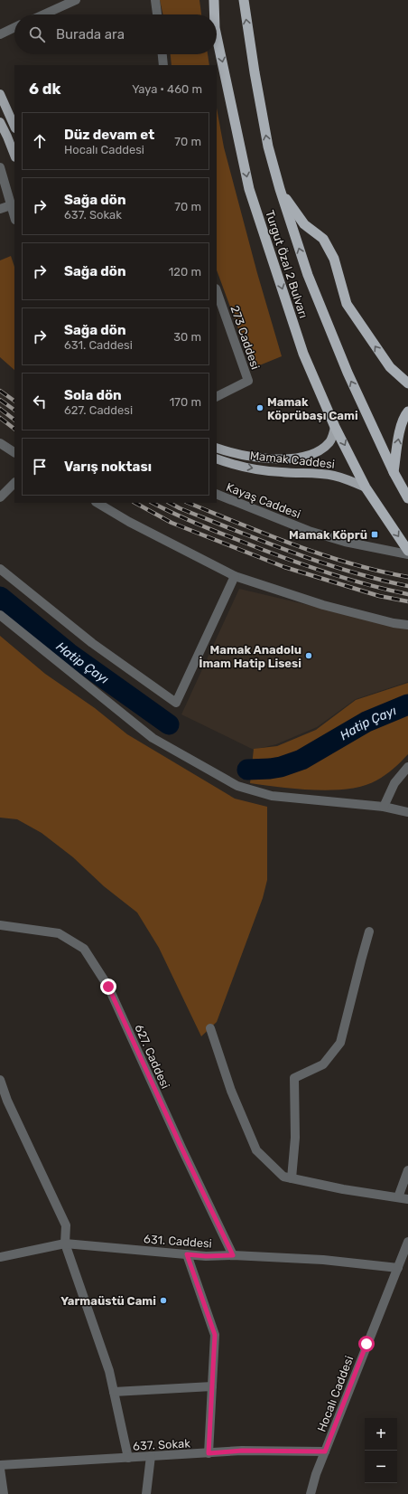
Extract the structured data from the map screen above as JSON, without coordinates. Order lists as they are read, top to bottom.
{
  "streets": {
    "highway": ["Turgut Özal 2 Bulvarı"],
    "main road": ["Mamak Caddesi"],
    "street": [
      "273 Caddesi",
      "Kayaş Caddesi",
      "627. Caddesi",
      "631. Caddesi",
      "Hocalı Caddesi",
      "637. Sokak"
    ]
  },
  "crossings": [
    ["Turgut Özal 2 Bulvarı", "Mamak Caddesi"],
    ["627. Caddesi", "631. Caddesi"],
    ["631. Caddesi", "Hocalı Caddesi"],
    ["Hocalı Caddesi", "637. Sokak"]
  ],
  "one_way": ["Mamak Caddesi"],
  "water": ["Hatip Çayı"],
  "places": {
    "other": ["Mamak Köprübaşı Cami", "Mamak Anadolu İmam Hatip Lisesi", "Yarmaüstü Cami"],
    "transit": ["Mamak Köprü"]
  },
  "page": {
    "search": "Burada ara",
    "heading": ["6 dk", "Yaya · 460 m"],
    "list": [
      ["Düz devam et", "Hocalı Caddesi", "70 m"],
      ["Sağa dön", "637. Sokak", "70 m"],
      ["Sağa dön", "120 m"],
      ["Sağa dön", "631. Caddesi", "30 m"],
      ["Sola dön", "627. Caddesi", "170 m"],
      "Varış noktası"
    ],
    "map_buttons": ["+", "−"]
  }
}
